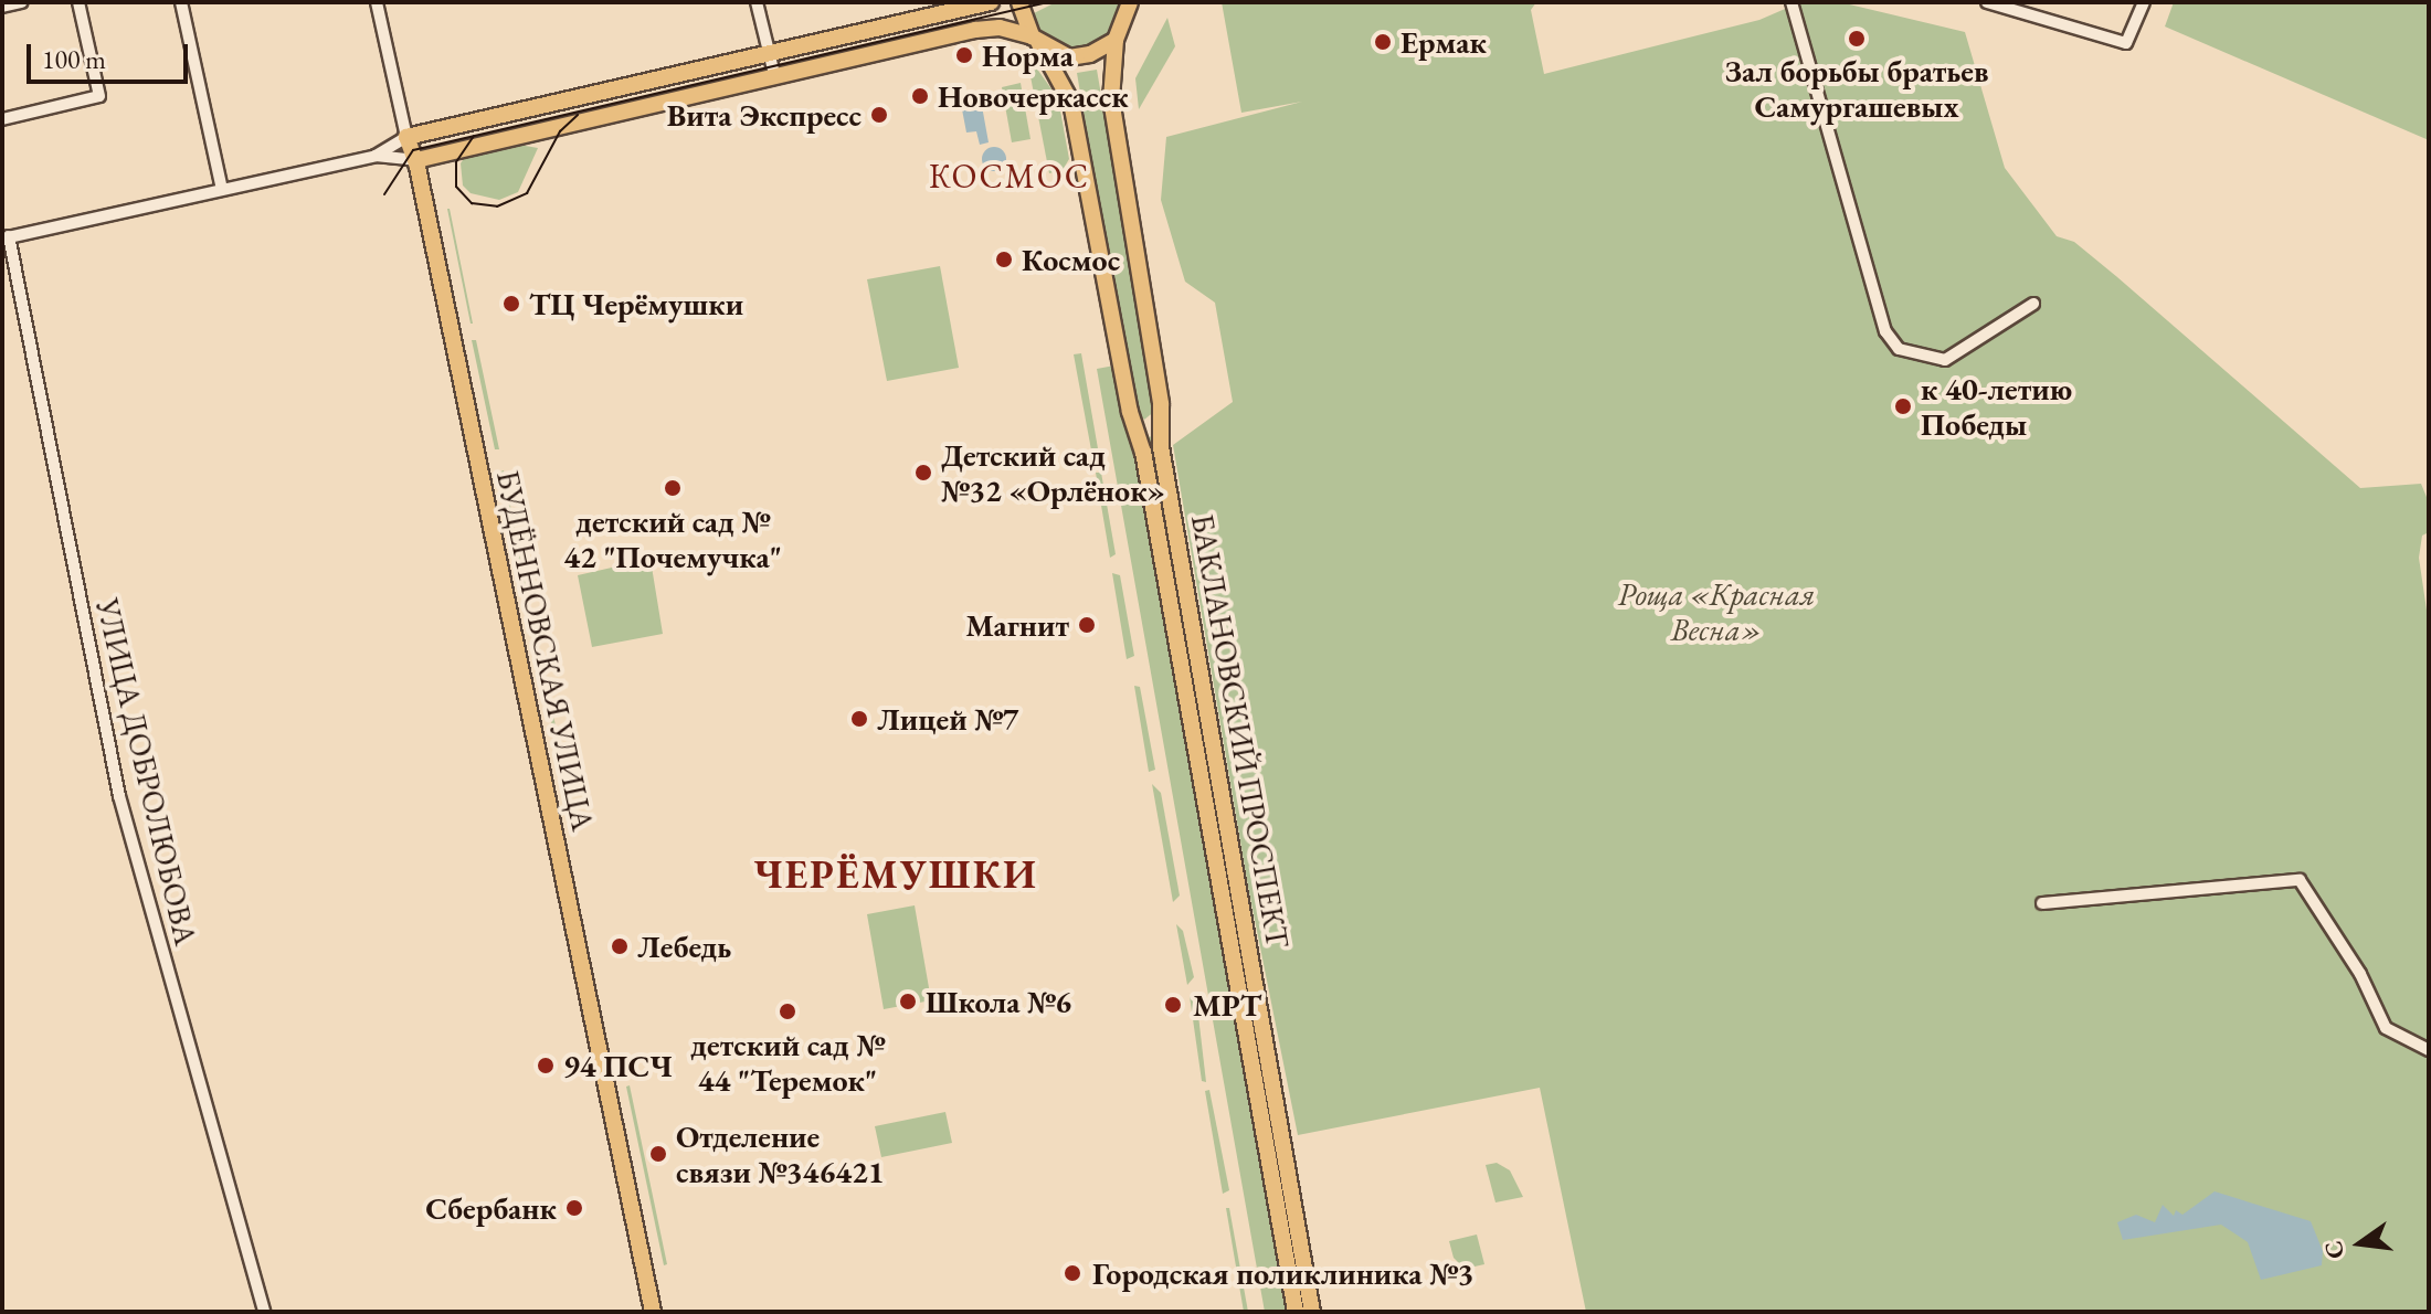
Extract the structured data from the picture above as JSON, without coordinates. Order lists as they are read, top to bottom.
{
  "streets": {
    "main road": ["БУДЁННОВСКАЯ УЛИЦА", "БАКЛАНОВСКИЙ ПРОСПЕКТ"],
    "street": ["УЛИЦА ДОБРОЛЮБОВА"]
  },
  "districts": ["КОСМОС", "ЧЕРЁМУШКИ"],
  "parks": ["Роща «Красная Весна»"],
  "places": [
    "Зал борьбы братьев Самургашевых",
    "Ермак",
    "Норма",
    "Новочеркасск",
    "Вита Экспресс",
    "Космос",
    "ТЦ Черёмушки",
    "к 40-летию Победы",
    "Детский сад №32 «Орлёнок»",
    "детский сад № 42 \"Почемучка\"",
    "Магнит",
    "Лицей №7",
    "Лебедь",
    "Школа №6",
    "МРТ",
    "детский сад № 44 \"Теремок\"",
    "94 ПСЧ",
    "Отделение связи №346421",
    "Сбербанк",
    "Городская поликлиника №3"
  ],
  "scale_bar": "100 m",
  "north": "left"
}
